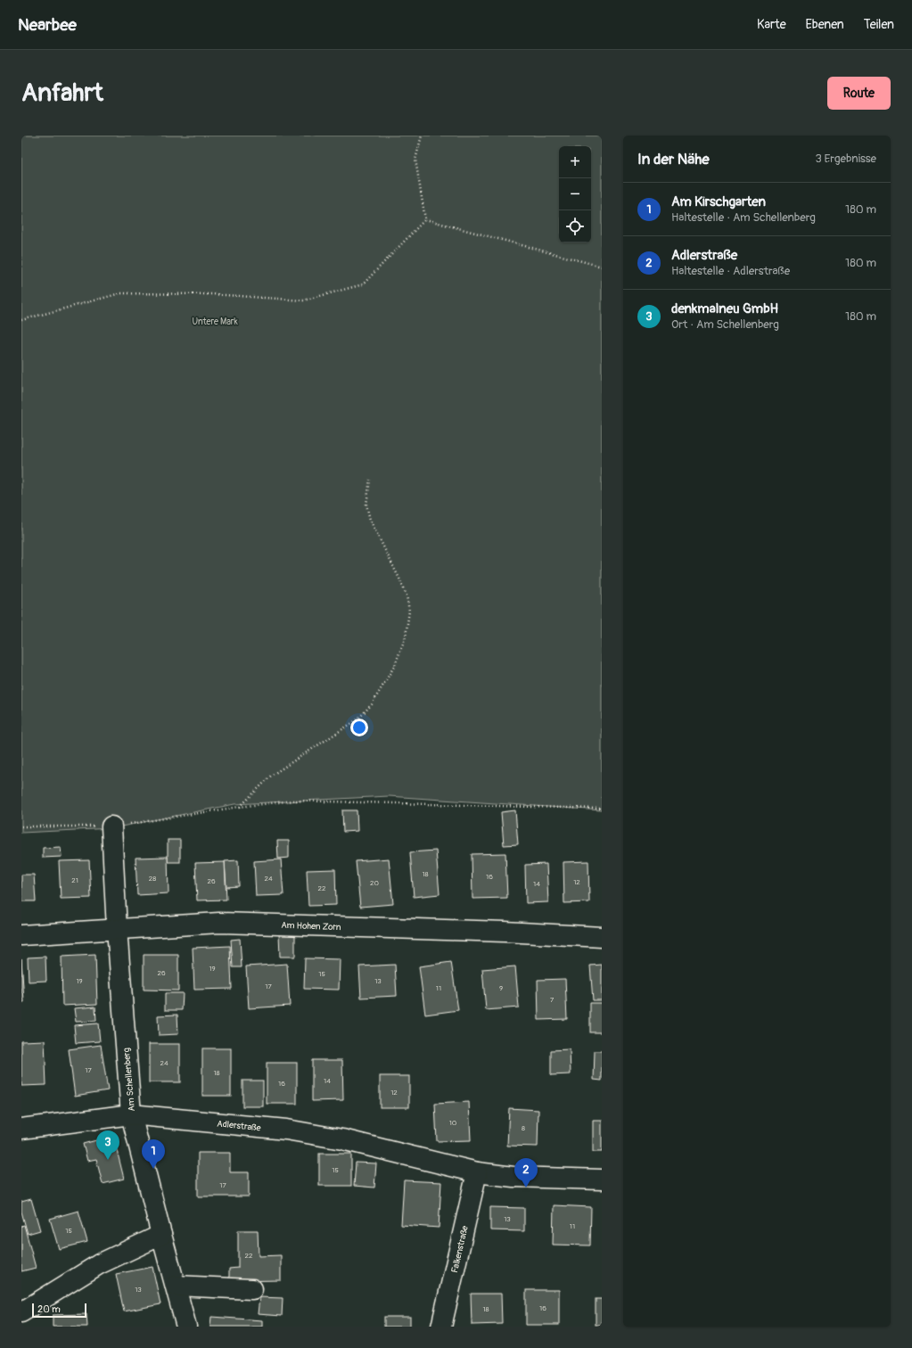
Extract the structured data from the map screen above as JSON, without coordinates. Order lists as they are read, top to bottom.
{
  "streets": {
    "street": [
      "Am Hohen Zorn",
      "Am Schellenberg",
      "Adlerstraße",
      "Falkenstraße"
    ]
  },
  "crossings": [
    ["Am Hohen Zorn", "Am Schellenberg"],
    ["Am Schellenberg", "Adlerstraße"],
    ["Adlerstraße", "Falkenstraße"]
  ],
  "parks": ["Untere Mark"],
  "house_numbers": [
    "18",
    "16",
    "28",
    "24",
    "21",
    "26",
    "12",
    "20",
    "14",
    "22",
    "19",
    "26",
    "15",
    "19",
    "13",
    "17",
    "11",
    "9",
    "7",
    "24",
    "17",
    "18",
    "14",
    "16",
    "12",
    "10",
    "8",
    "15",
    "17",
    "13",
    "11",
    "15",
    "22",
    "13",
    "16",
    "18"
  ],
  "scale_bar": "20 m",
  "page": {
    "header": "Nearbee",
    "nav": ["Karte", "Ebenen", "Teilen"],
    "buttons": "Route",
    "title": "Anfahrt",
    "heading": ["In der Nähe", "3 Ergebnisse"],
    "map_buttons": ["+", "−"],
    "list": [
      {
        "mark": "1",
        "name": "Am Kirschgarten",
        "note": "Haltestelle · Am Schellenberg",
        "value": "180 m"
      },
      {
        "mark": "2",
        "name": "Adlerstraße",
        "note": "Haltestelle · Adlerstraße",
        "value": "180 m"
      },
      {
        "mark": "3",
        "name": "denkmalneu GmbH",
        "note": "Ort · Am Schellenberg",
        "value": "180 m"
      }
    ],
    "pins": ["3", "1", "2"],
    "scale": "20 m"
  }
}
